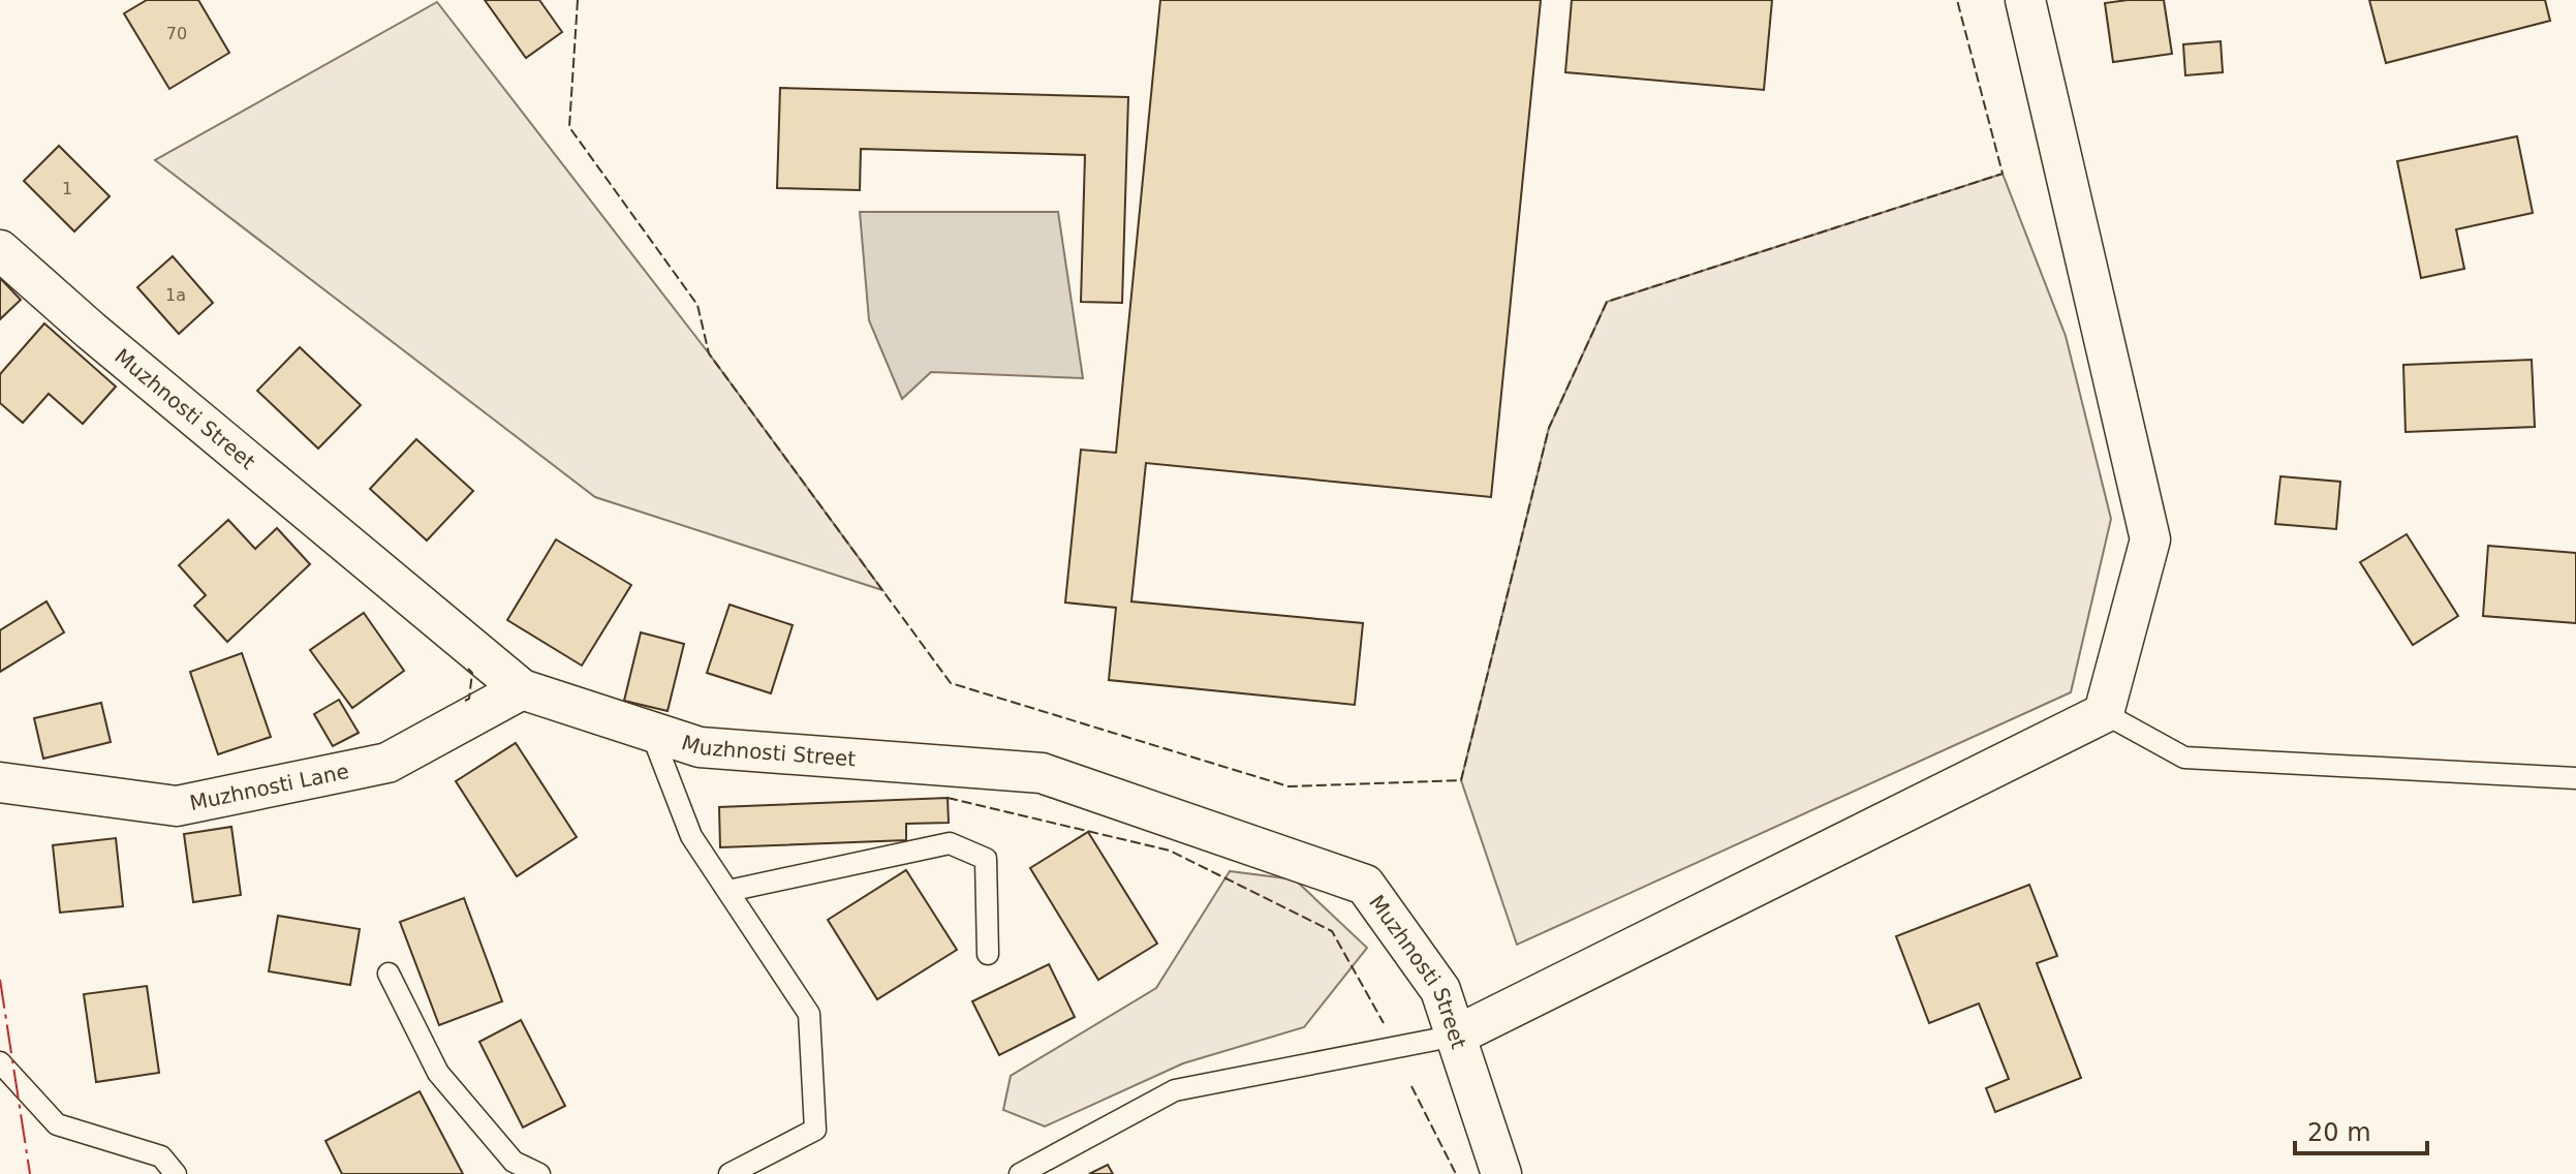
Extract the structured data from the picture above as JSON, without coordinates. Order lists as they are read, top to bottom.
{
  "streets": {
    "street": ["Muzhnosti Street", "Muzhnosti Lane"]
  },
  "crossings": [
    ["Muzhnosti Street", "Muzhnosti Lane"]
  ],
  "house_numbers": ["70", "1", "1а"],
  "scale_bar": "20 m"
}
